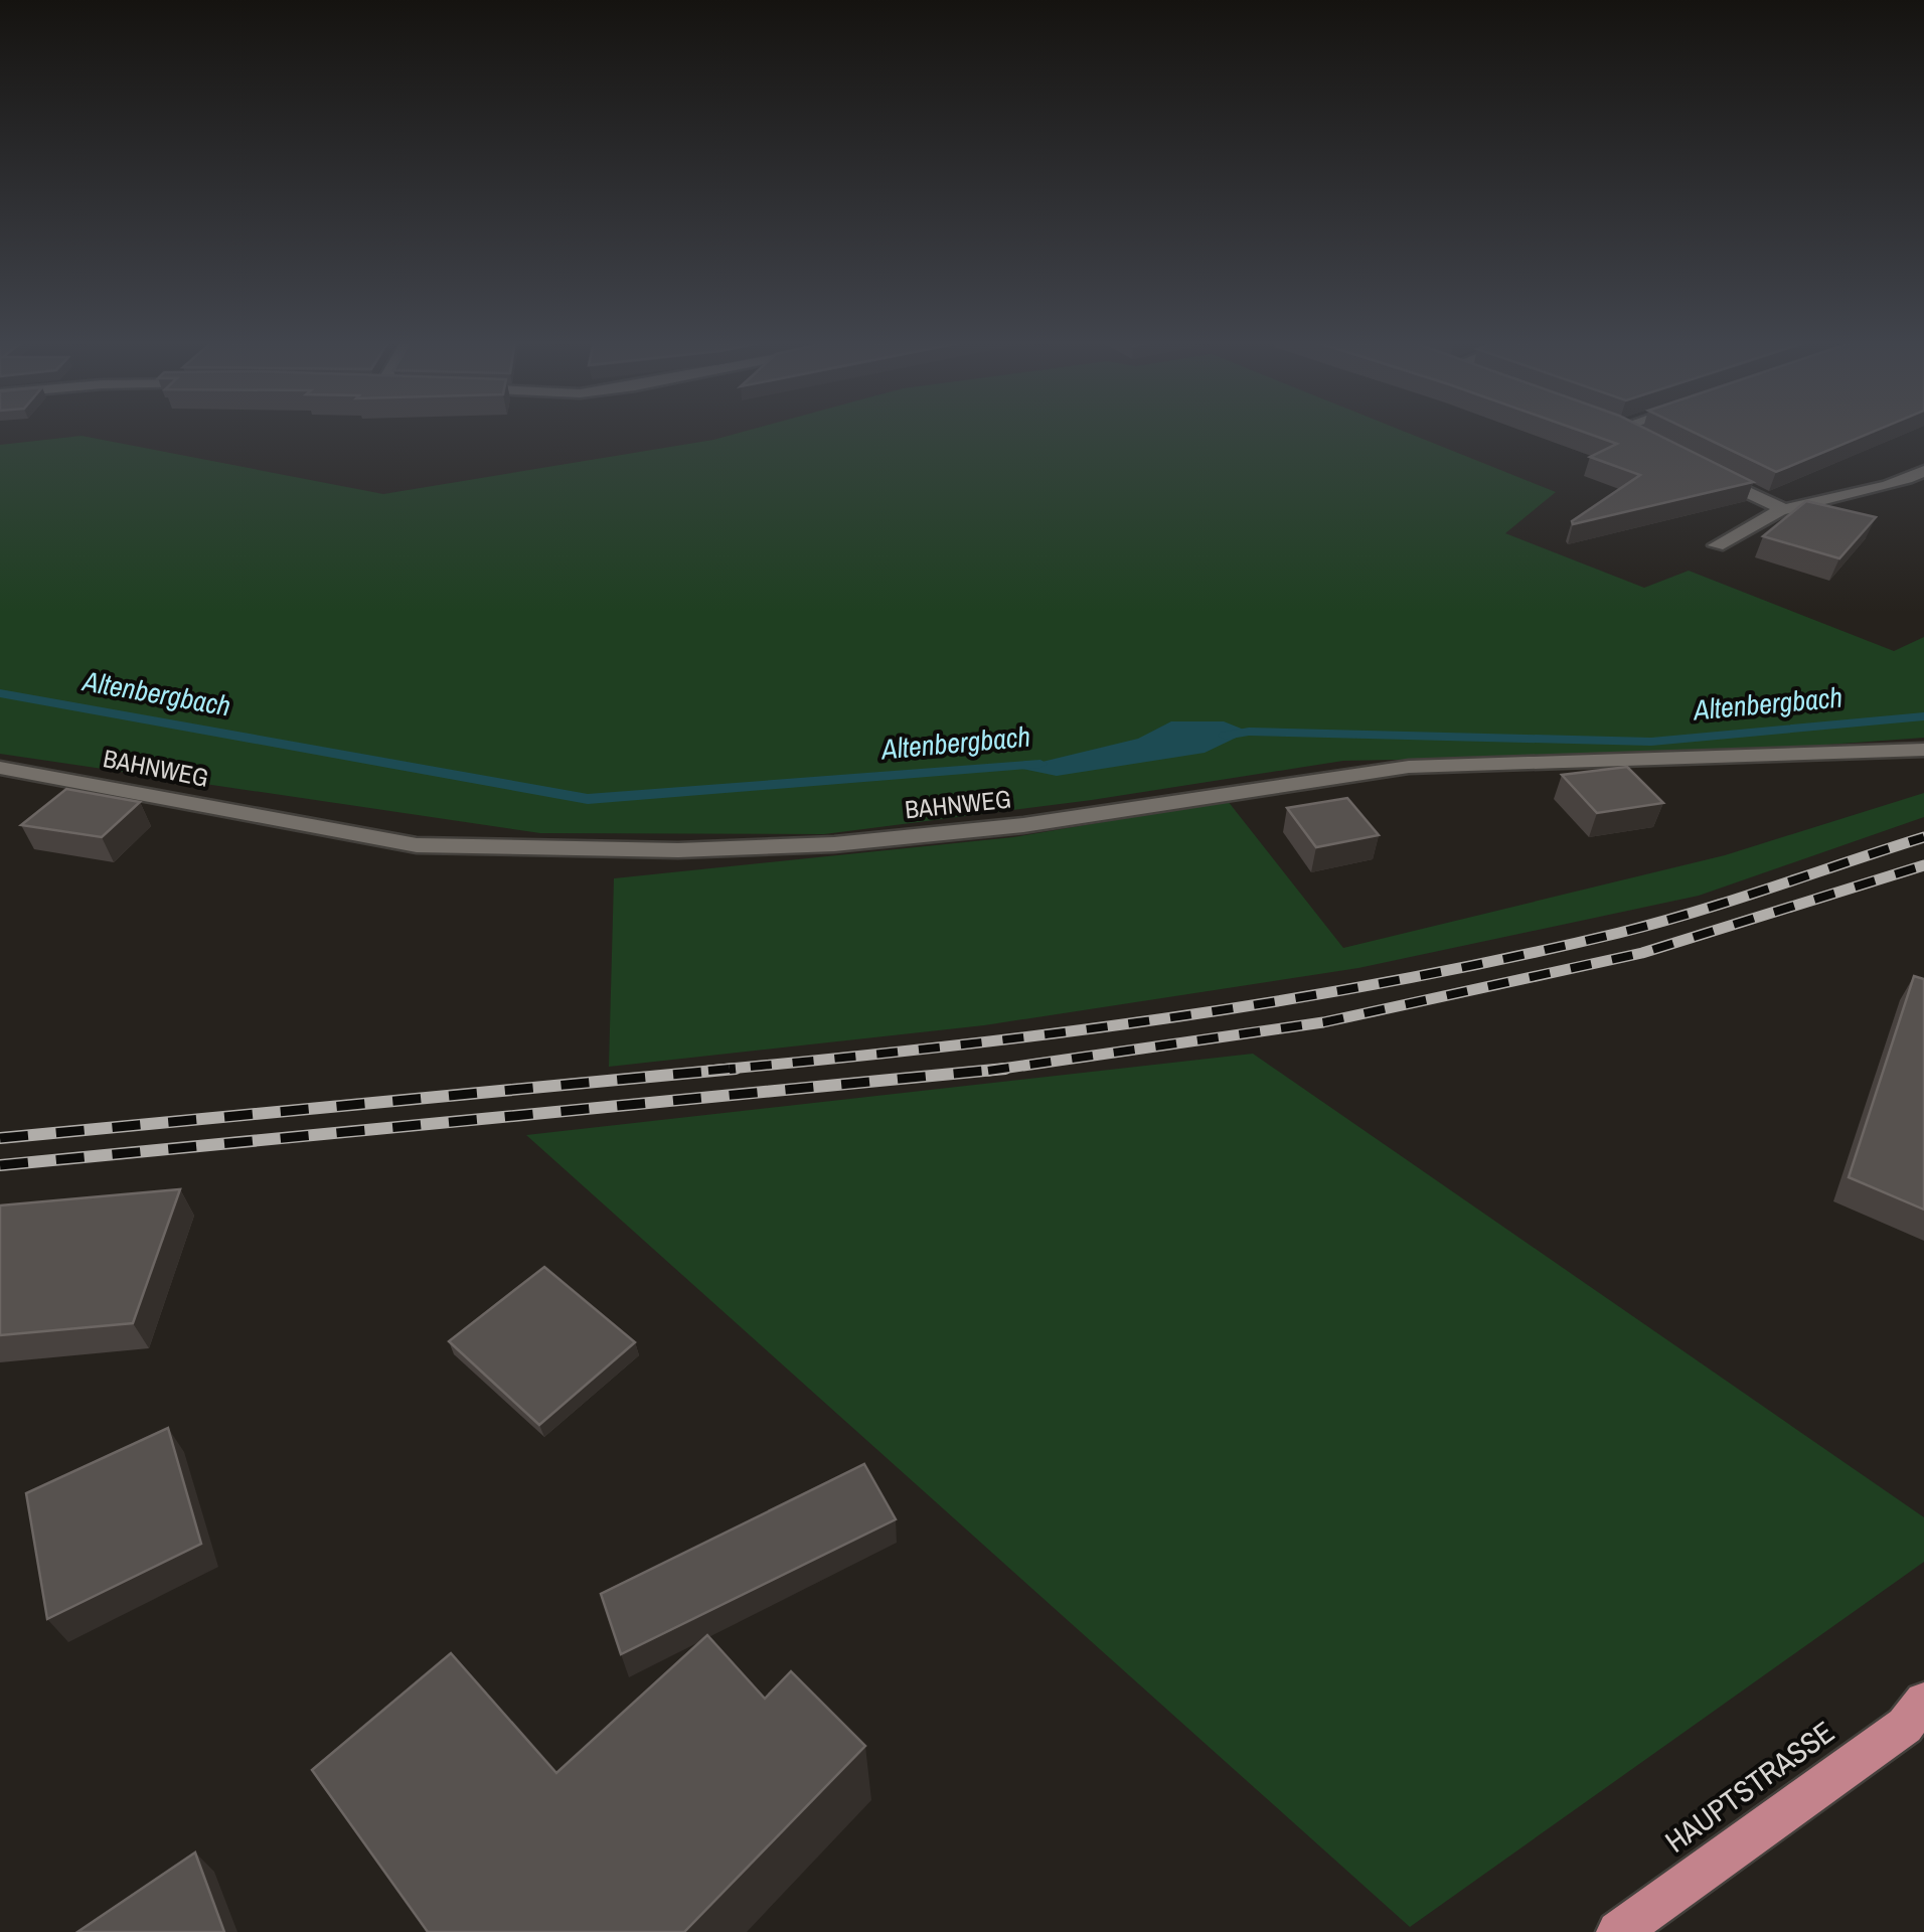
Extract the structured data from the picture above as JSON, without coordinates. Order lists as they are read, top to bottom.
{
  "streets": {
    "main road": ["HAUPTSTRASSE"],
    "street": ["BAHNWEG"]
  },
  "water": ["Altenbergbach"]
}
